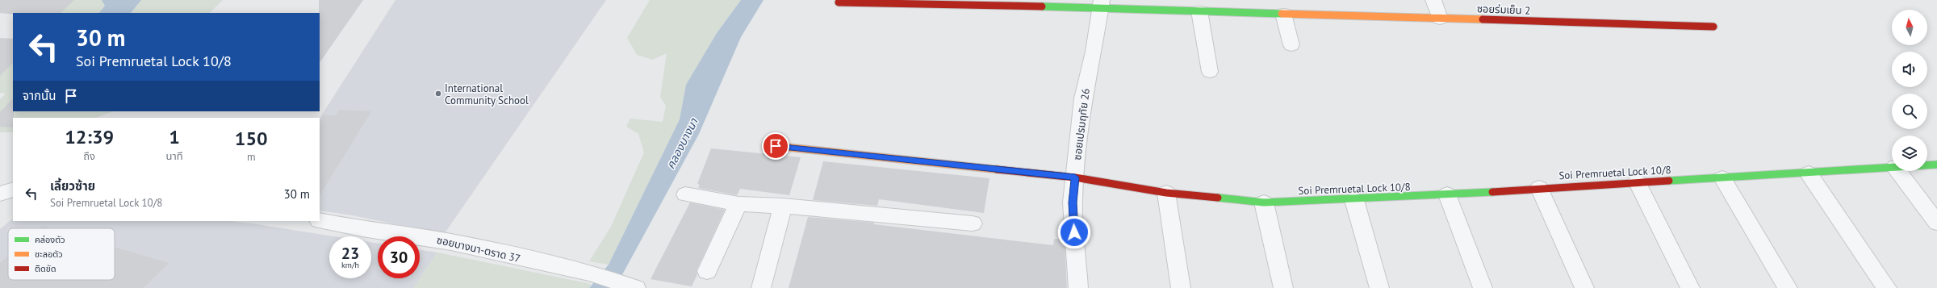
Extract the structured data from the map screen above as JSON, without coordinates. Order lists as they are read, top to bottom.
{
  "streets": {
    "street": [
      "ซอยร่มเย็น 2",
      "ซอยเปรมฤทัย 26",
      "Soi Premruetal Lock 10/8",
      "ซอยบางนา-ตราด 37"
    ]
  },
  "crossings": [
    ["ซอยร่มเย็น 2", "ซอยเปรมฤทัย 26"],
    ["ซอยเปรมฤทัย 26", "Soi Premruetal Lock 10/8"]
  ],
  "water": ["คลองบางนา"],
  "places": ["International Community School"],
  "legend": ["คล่องตัว", "ชะลอตัว", "ติดขัด"],
  "north": "top",
  "page": {
    "turn": ["30 m", "Soi Premruetal Lock 10/8"],
    "then": "จากนั้น",
    "eta": [
      "12:39",
      "ถึง",
      "1",
      "นาที",
      "150",
      "m"
    ],
    "list": [
      {
        "name": "เลี้ยวซ้าย",
        "note": "Soi Premruetal Lock 10/8",
        "value": "30 m"
      }
    ],
    "speed": "23 km/h",
    "limit": "30"
  }
}
